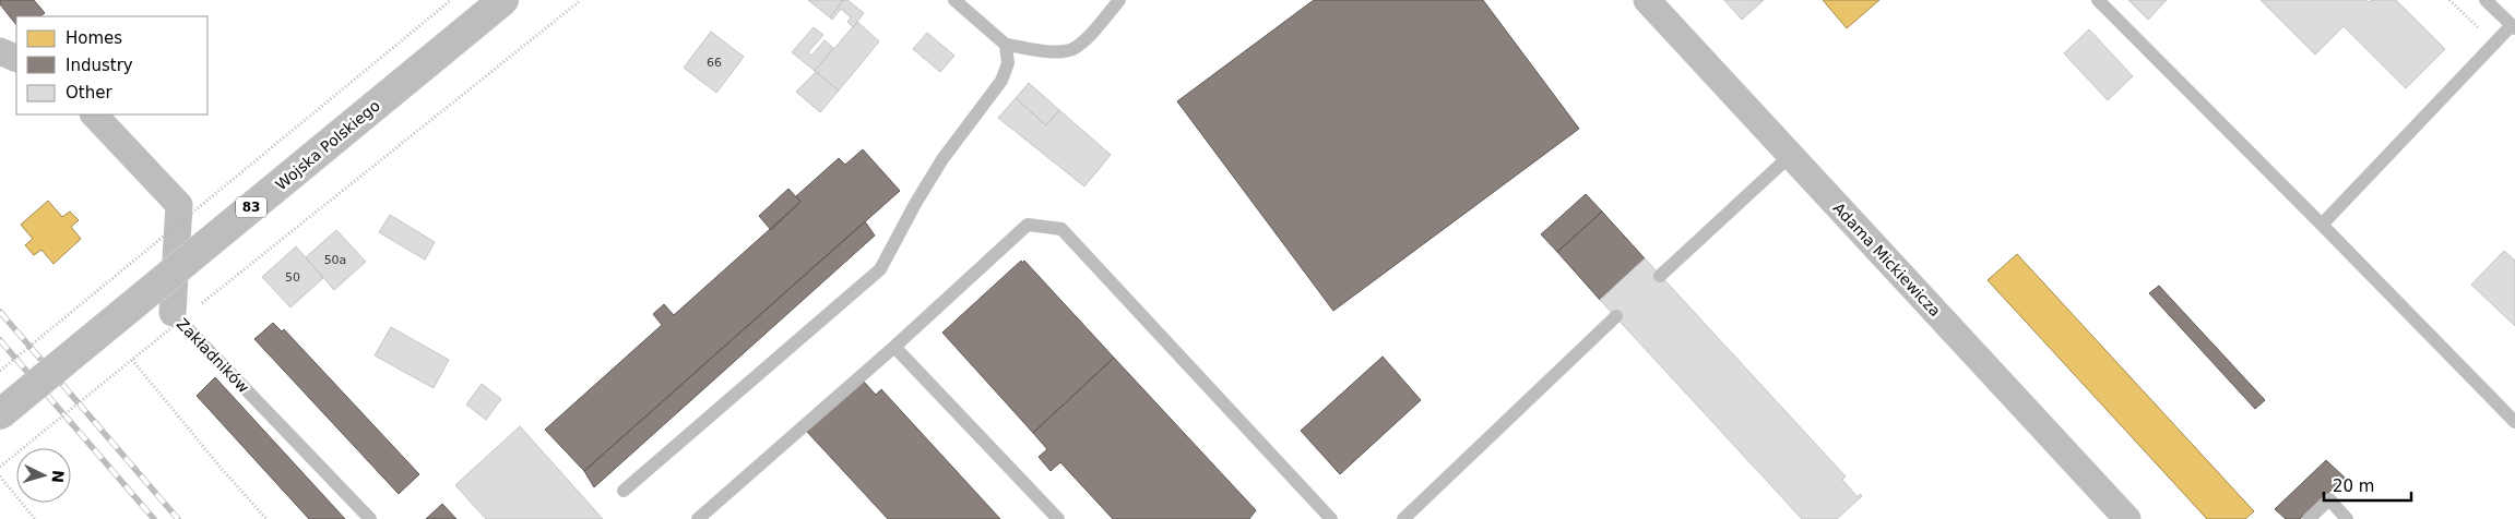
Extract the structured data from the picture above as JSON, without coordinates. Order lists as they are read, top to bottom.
{
  "streets": {
    "main road": ["Wojska Polskiego", "83"],
    "street": ["Adama Mickiewicza", "Zakładników"]
  },
  "house_numbers": ["66", "50a", "50"],
  "legend": ["Homes", "Industry", "Other"],
  "scale_bar": "20 m",
  "north": "right"
}
